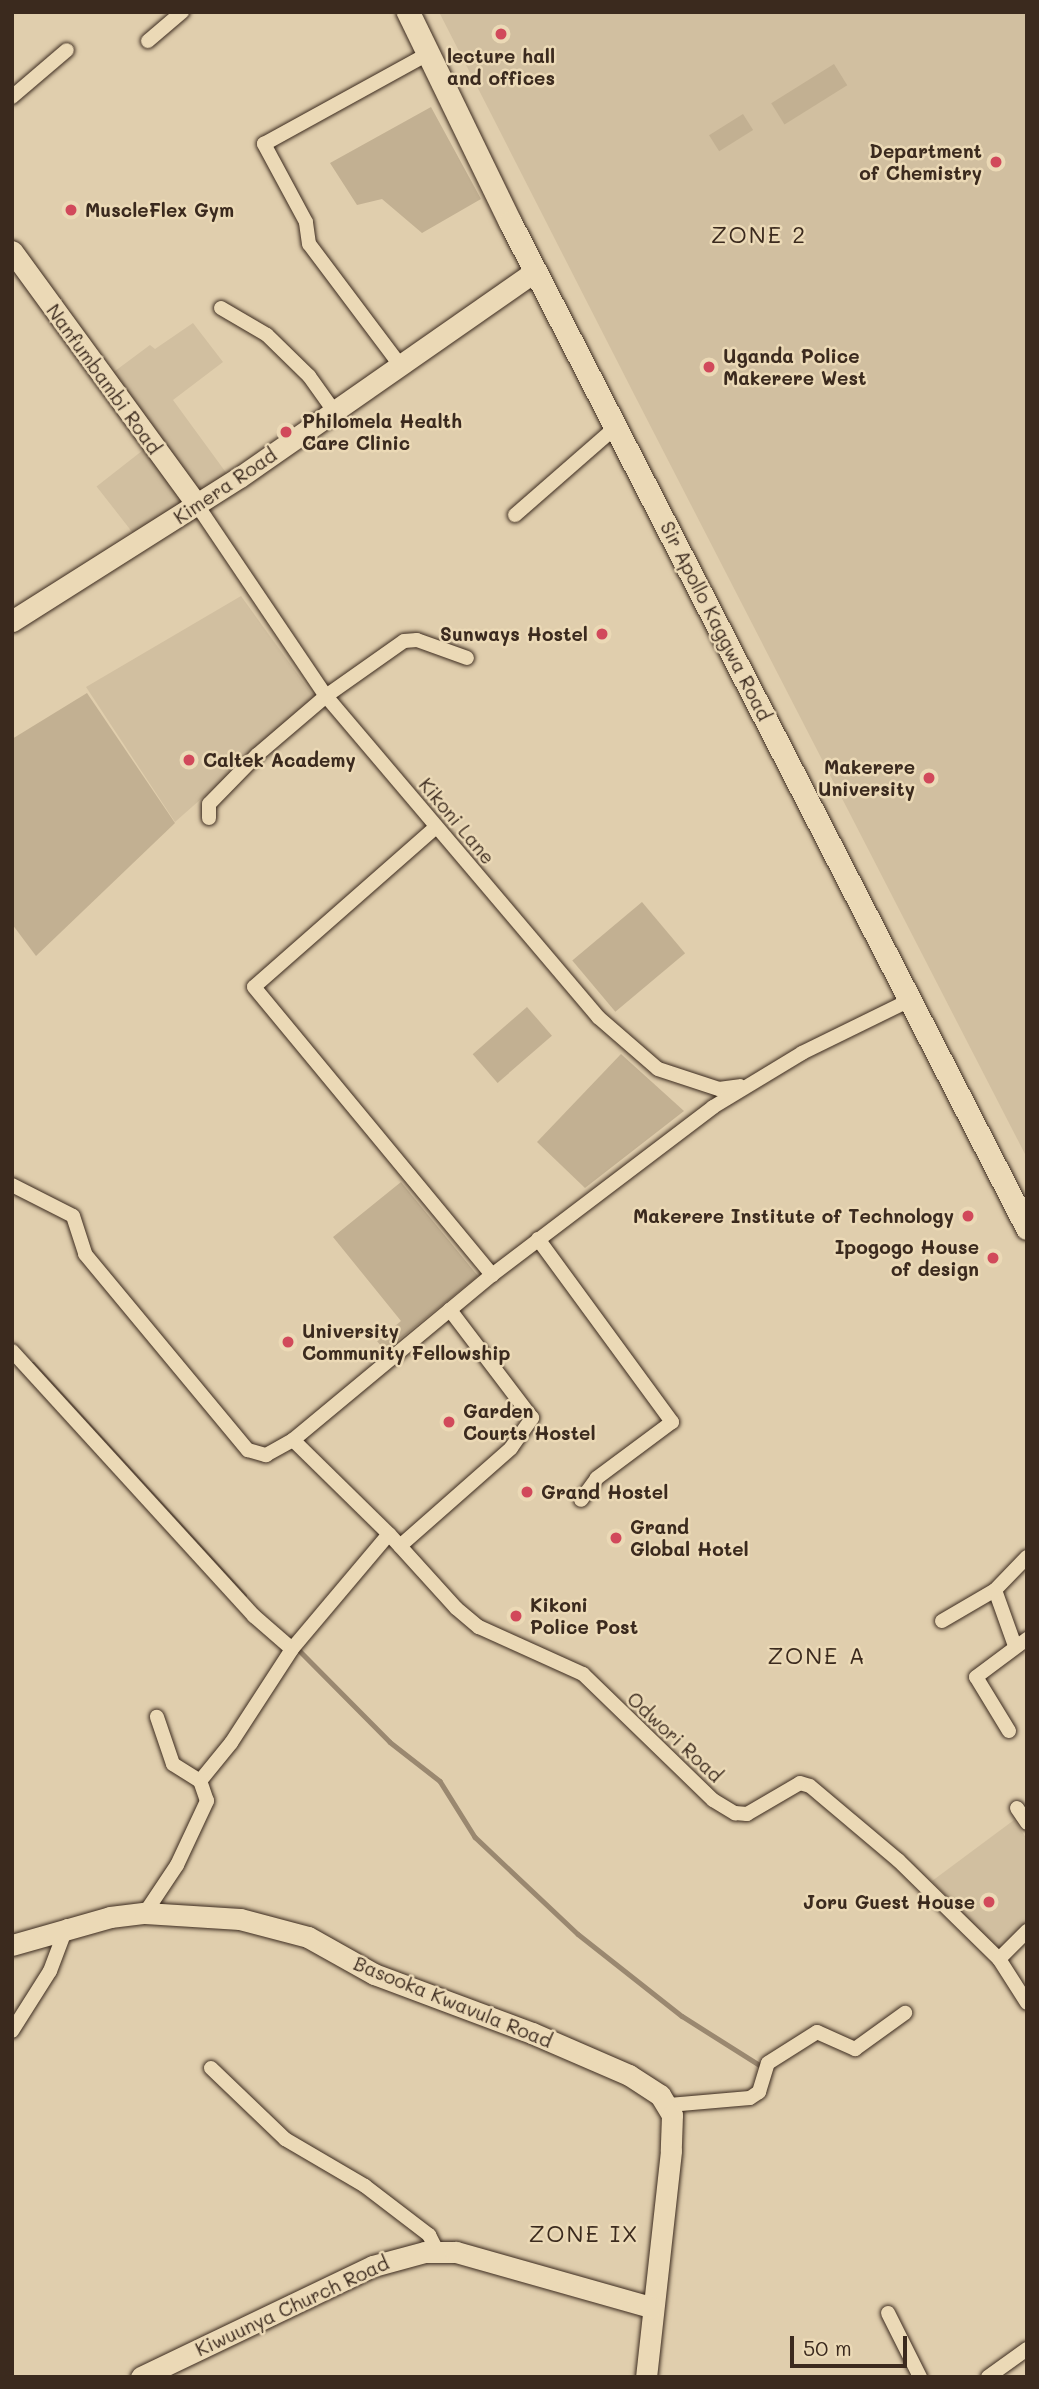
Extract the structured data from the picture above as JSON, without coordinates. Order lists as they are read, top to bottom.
{
  "streets": {
    "main road": ["Sir Apollo Kaggwa Road"],
    "street": [
      "Nanfumbambi Road",
      "Kimera Road",
      "Kikoni Lane",
      "Odwori Road",
      "Basooka Kwavula Road",
      "Kiwuunya Church Road"
    ]
  },
  "crossings": [
    ["Nanfumbambi Road", "Kimera Road"],
    ["Nanfumbambi Road", "Kikoni Lane"],
    ["Kimera Road", "Sir Apollo Kaggwa Road"],
    ["Kimera Road", "Kikoni Lane"]
  ],
  "districts": ["ZONE 2", "ZONE A", "ZONE IX"],
  "places": [
    "lecture hall and offices",
    "Department of Chemistry",
    "MuscleFlex Gym",
    "Uganda Police Makerere West",
    "Philomela Health Care Clinic",
    "Sunways Hostel",
    "Caltek Academy",
    "Makerere University",
    "Makerere Institute of Technology",
    "Ipogogo House of design",
    "University Community Fellowship",
    "Garden Courts Hostel",
    "Grand Hostel",
    "Grand Global Hotel",
    "Kikoni Police Post",
    "Joru Guest House"
  ],
  "scale_bar": "50 m"
}
